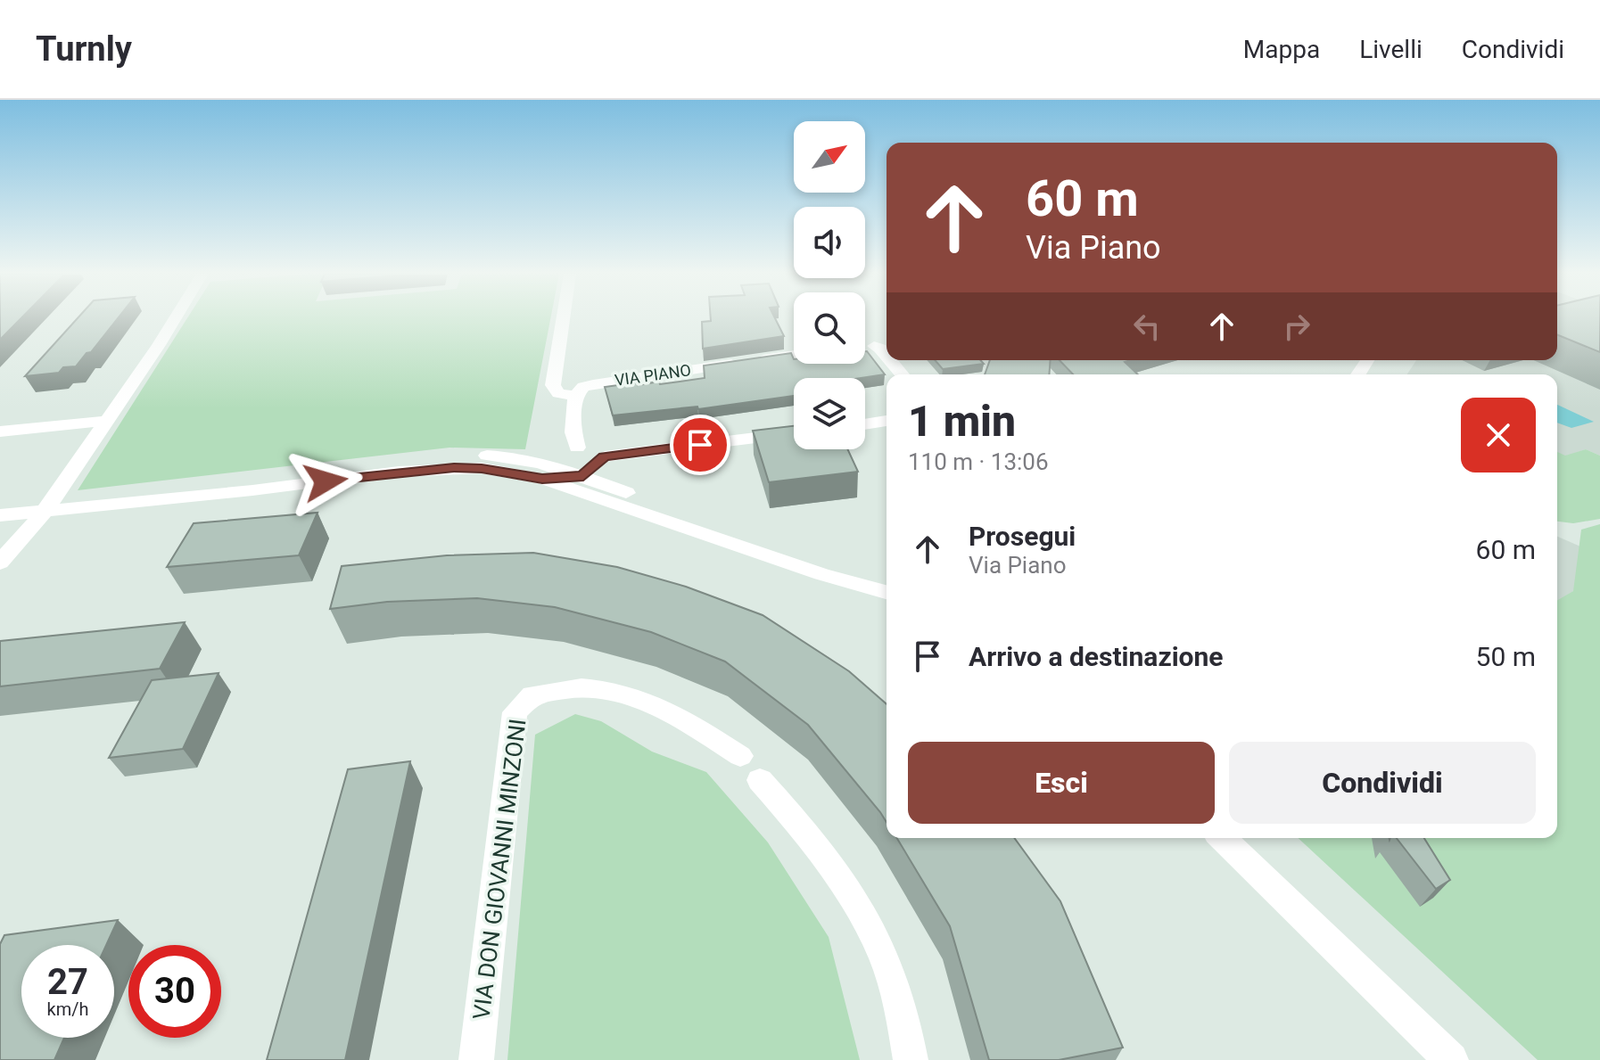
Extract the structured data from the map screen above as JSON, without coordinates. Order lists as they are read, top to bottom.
{
  "streets": {
    "street": ["VIA PIANO", "VIA DON GIOVANNI MINZONI"]
  },
  "north": "top right",
  "page": {
    "header": "Turnly",
    "nav": ["Mappa", "Livelli", "Condividi"],
    "turn": ["60 m", "Via Piano"],
    "heading": ["1 min", "110 m · 13:06"],
    "list": [
      {
        "name": "Prosegui",
        "note": "Via Piano",
        "value": "60 m"
      },
      {
        "name": "Arrivo a destinazione",
        "value": "50 m"
      }
    ],
    "buttons": ["Esci", "Condividi"],
    "speed": "27 km/h",
    "limit": "30"
  }
}
